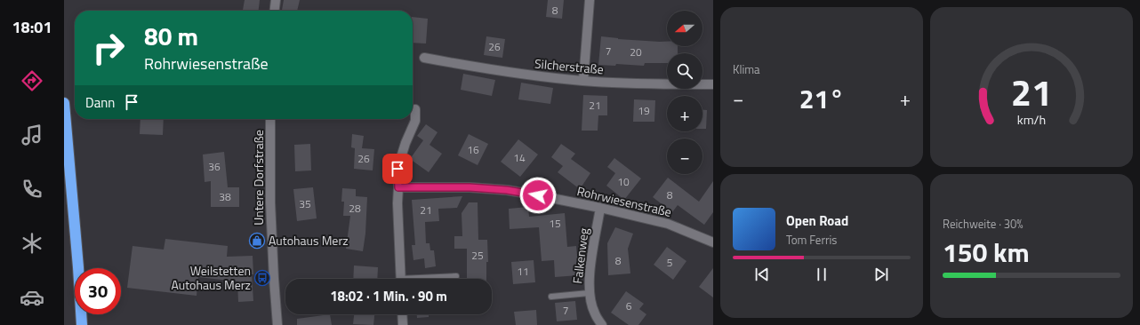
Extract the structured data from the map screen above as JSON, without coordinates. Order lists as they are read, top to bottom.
{
  "streets": {
    "street": [
      "Silcherstraße",
      "Untere Dorfstraße",
      "Rohrwiesenstraße",
      "Falkenweg"
    ]
  },
  "crossings": [
    ["Rohrwiesenstraße", "Falkenweg"]
  ],
  "places": {
    "shop": ["Autohaus Merz"],
    "bus stop": ["Weilstetten Autohaus Merz"]
  },
  "house_numbers": [
    "8",
    "26",
    "7",
    "20",
    "21",
    "19",
    "16",
    "14",
    "26",
    "36",
    "10",
    "8",
    "38",
    "35",
    "28",
    "21",
    "15",
    "25",
    "8",
    "5",
    "11",
    "6",
    "7"
  ],
  "north": "left",
  "page": {
    "tabs": "18:01",
    "tile": [
      "Klima",
      ["Reichweite · 30%", "150 km"]
    ],
    "map_buttons": ["+", "−"],
    "turn": ["80 m", "Rohrwiesenstraße"],
    "heat": ["−", "21°", "+"],
    "then": "Dann",
    "song": ["Open Road", "Tom Ferris"],
    "limit": "30",
    "trip": "18:02 · 1 Min. · 90 m",
    "gauge": ["21", "km/h"]
  }
}
